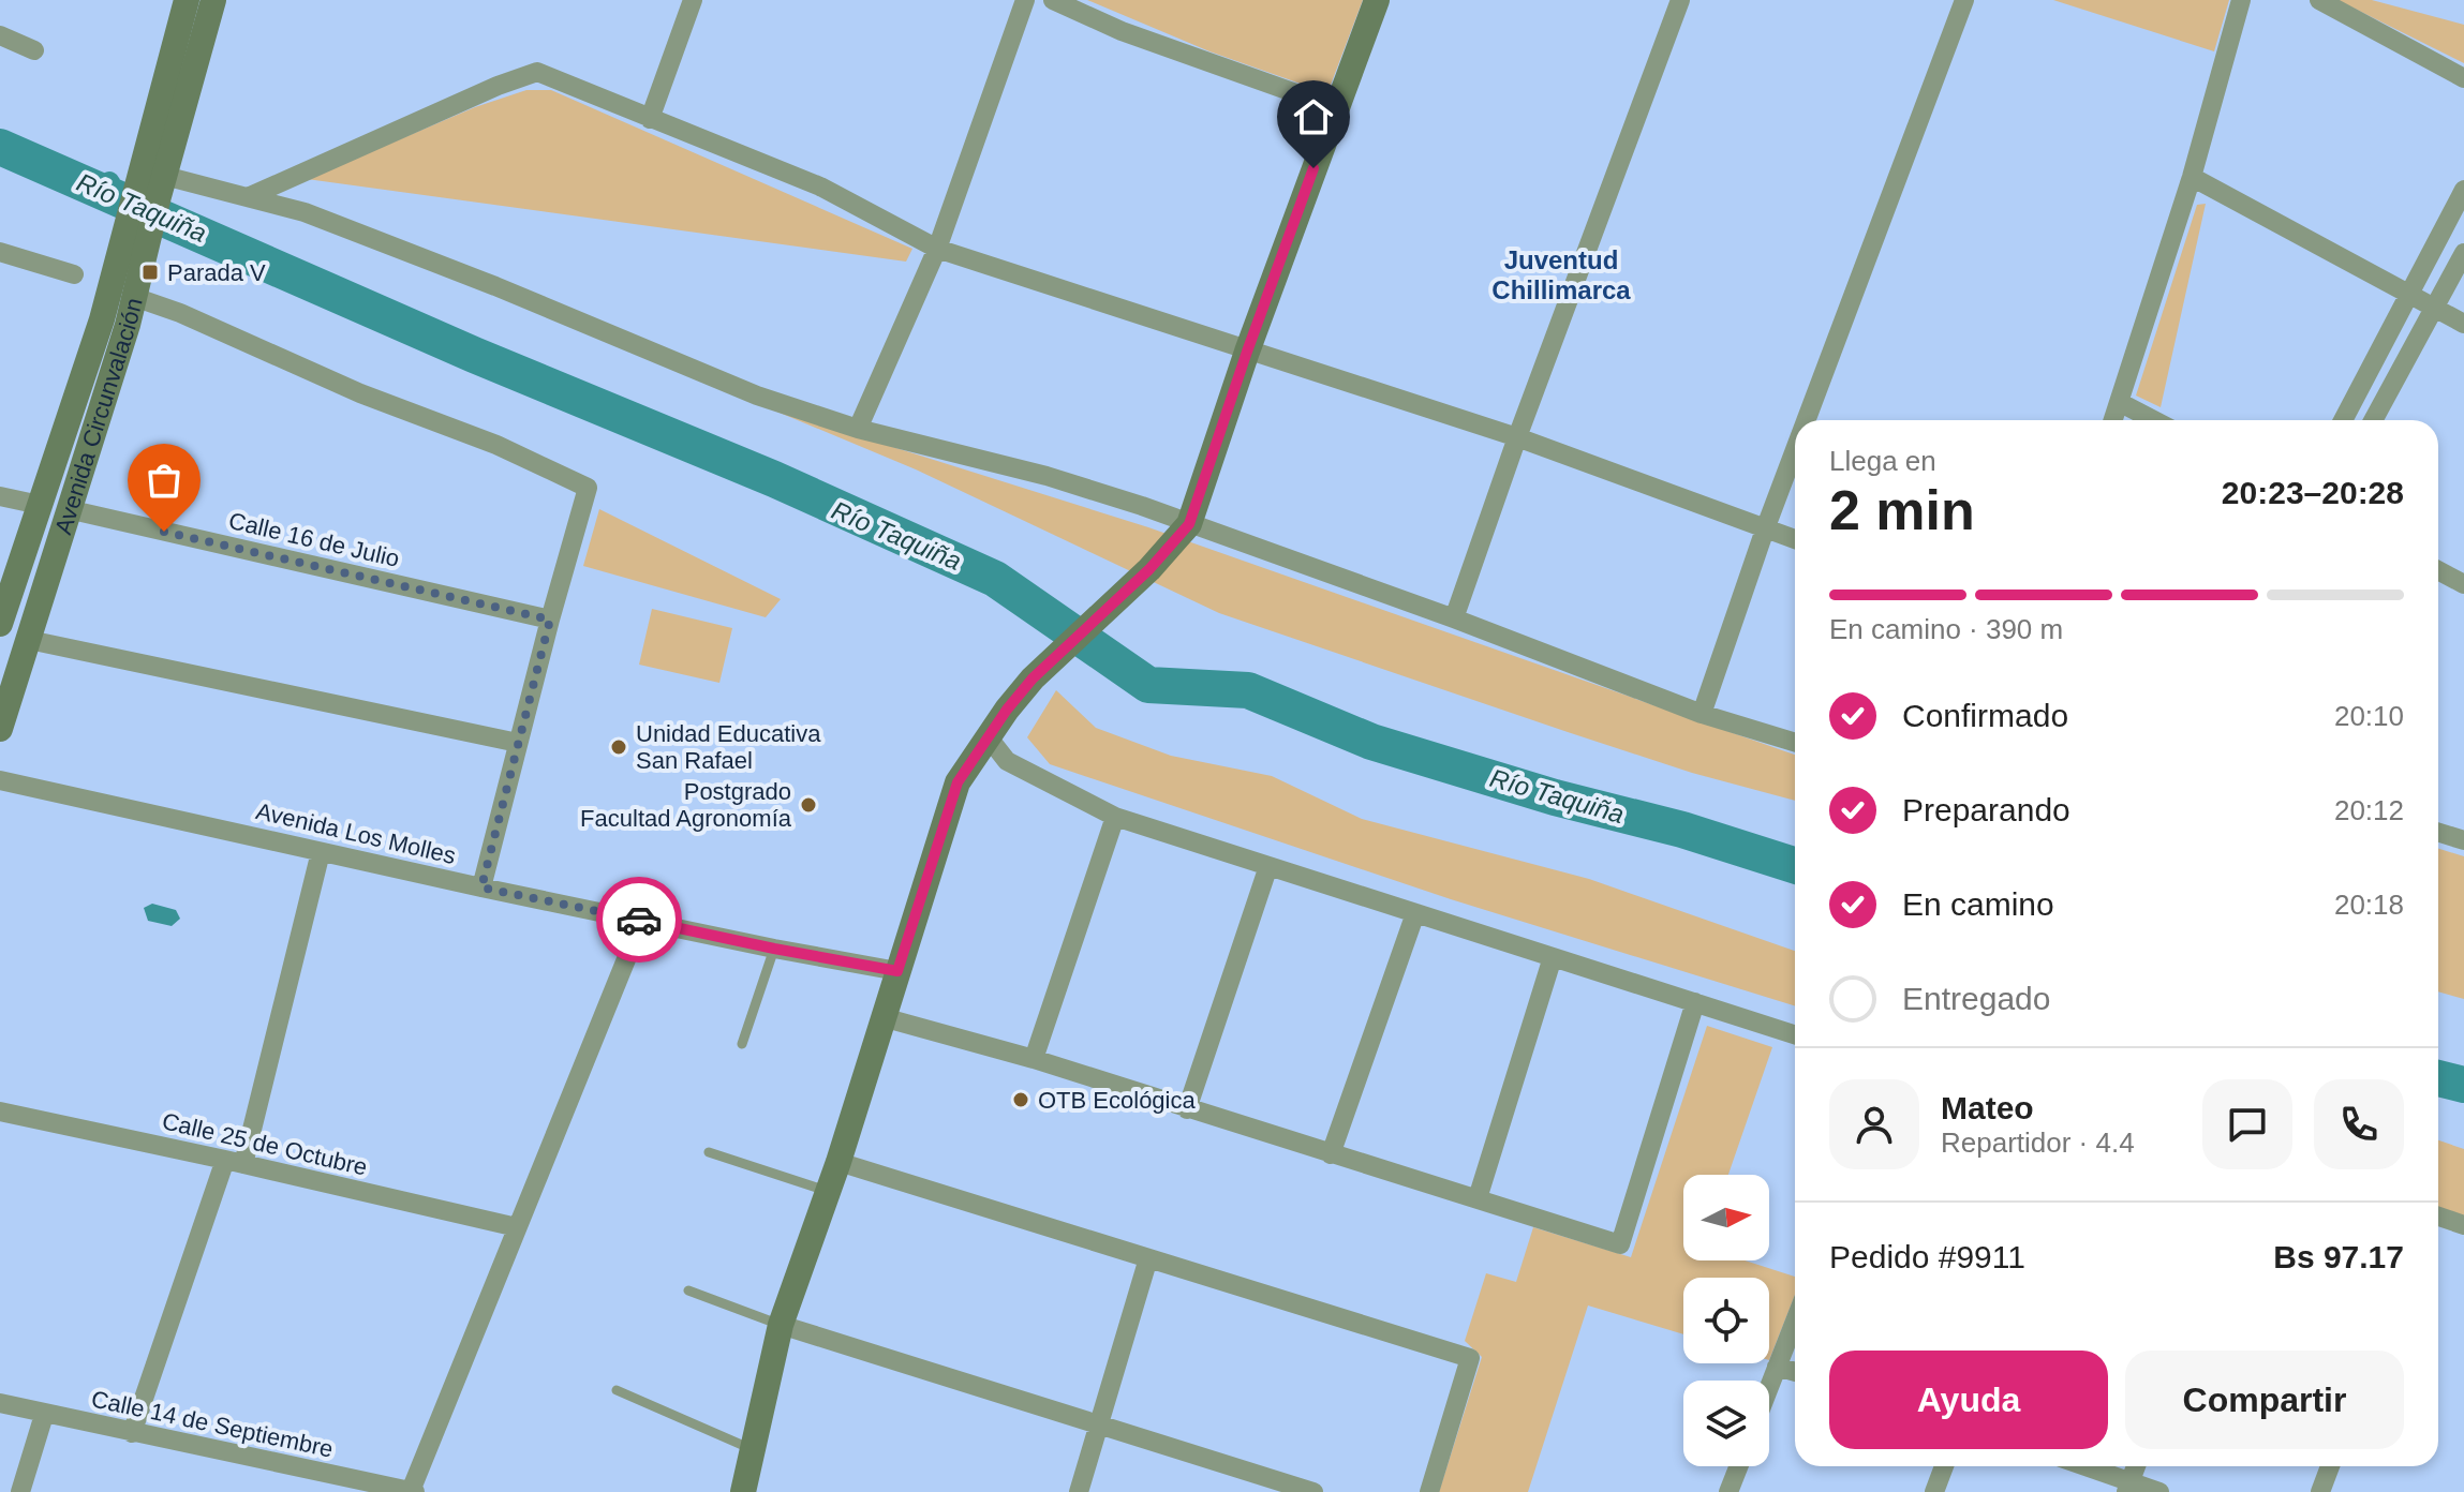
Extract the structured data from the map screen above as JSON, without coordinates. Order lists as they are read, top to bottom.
{
  "streets": {
    "street": [
      "Avenida Circunvalación",
      "Calle 16 de Julio",
      "Avenida Los Molles",
      "Calle 25 de Octubre",
      "Calle 14 de Septiembre"
    ]
  },
  "crossings": [
    ["Avenida Circunvalación", "Calle 16 de Julio"]
  ],
  "districts": ["Juventud Chillimarca"],
  "water": ["Río Taquiña"],
  "places": {
    "transit": ["Parada V"],
    "other": ["Unidad Educativa San Rafael", "Postgrado Facultad Agronomía", "OTB Ecológica"]
  },
  "north": "right",
  "page": {
    "heading": ["2 min", "Llega en", "20:23–20:28"],
    "panel": [
      "Mateo",
      "Repartidor · 4.4",
      "Pedido #9911",
      "Bs 97.17"
    ],
    "bar": "En camino · 390 m",
    "list": [
      ["Confirmado", "20:10"],
      ["Preparando", "20:12"],
      ["En camino", "20:18"],
      "Entregado"
    ],
    "buttons": ["Ayuda", "Compartir"]
  }
}
